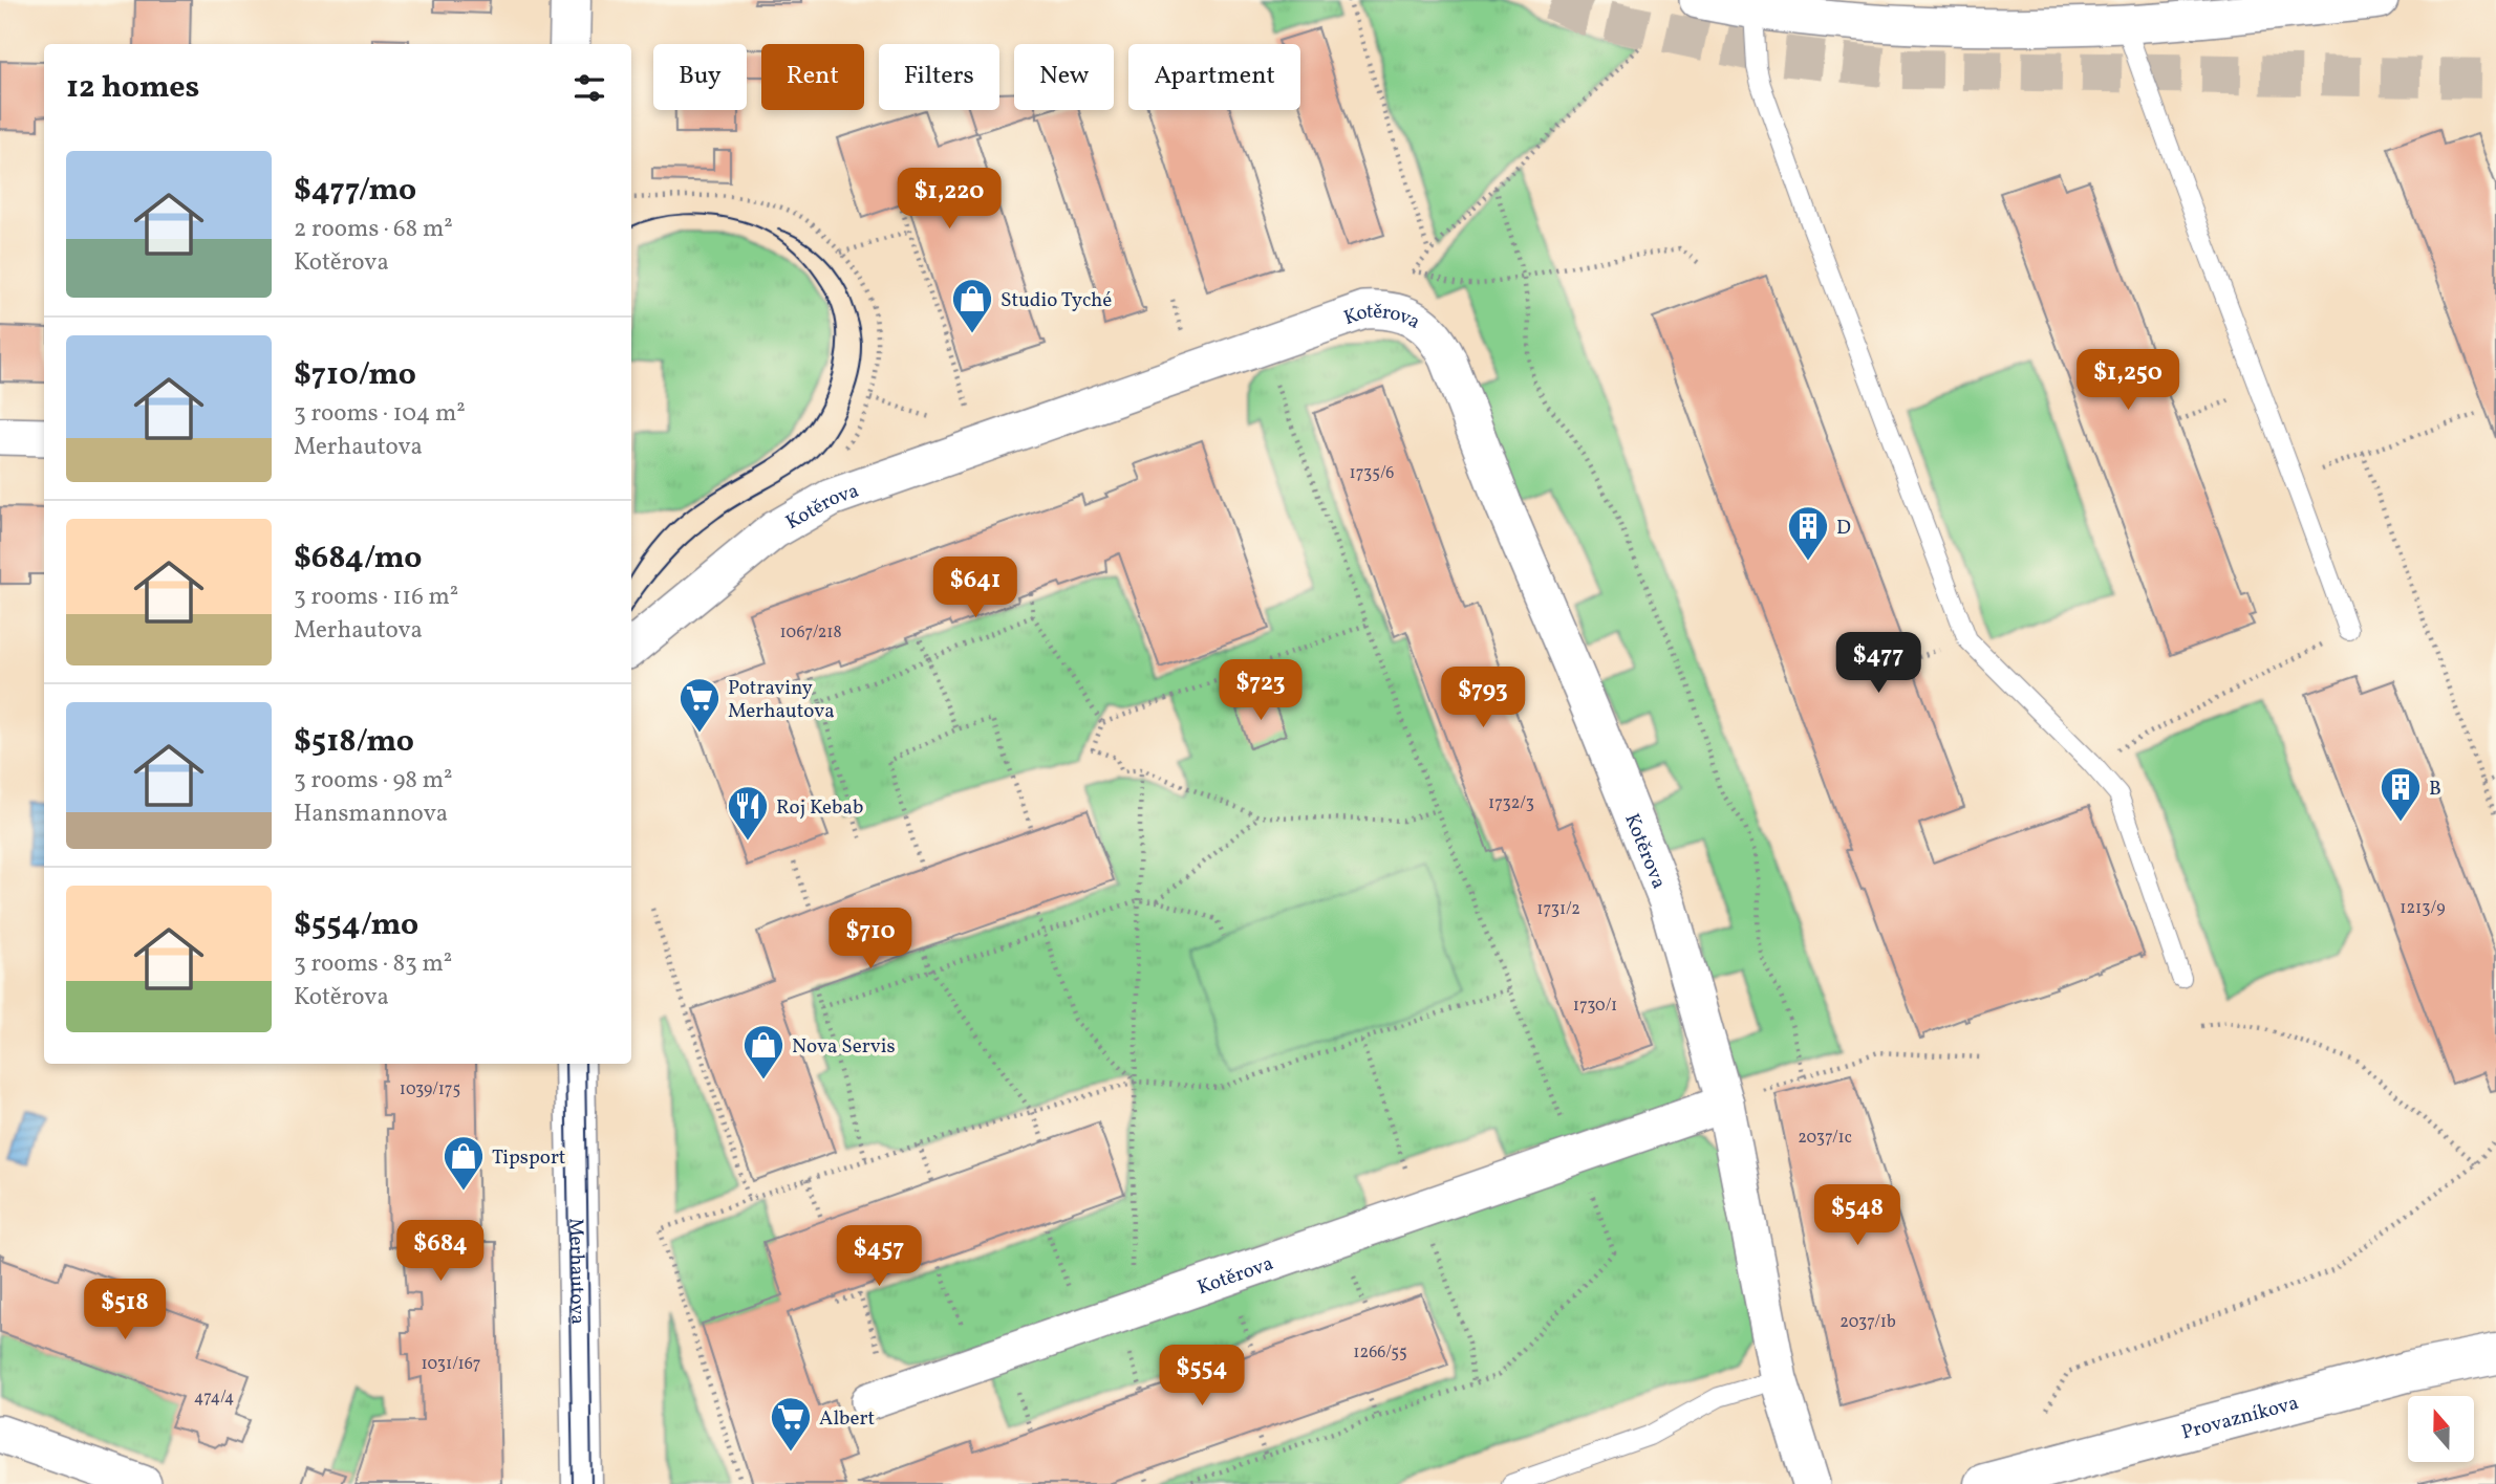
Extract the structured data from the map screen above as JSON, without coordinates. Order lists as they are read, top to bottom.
{
  "streets": {
    "main road": ["Merhautova", "Provazníkova"],
    "street": ["Kotěrova"]
  },
  "places": {
    "shop": ["Studio Tyché", "Nova Servis", "Tipsport"],
    "building": ["D", "B"],
    "supermarket": ["Potraviny Merhautova", "Albert"],
    "restaurant": ["Roj Kebab"]
  },
  "house_numbers": [
    "1735/6",
    "1067/218",
    "1732/3",
    "1213/9",
    "1731/2",
    "1730/1",
    "1039/175",
    "2037/1c",
    "2037/1b",
    "1266/55",
    "1031/167",
    "474/4"
  ],
  "north": "top",
  "page": {
    "chip": [
      "Buy",
      "Rent",
      "Filters",
      "New",
      "Apartment"
    ],
    "heading": "12 homes",
    "list": [
      {
        "name": "$477/mo",
        "note": "2 rooms · 68 m² · Kotěrova"
      },
      {
        "name": "$710/mo",
        "note": "3 rooms · 104 m² · Merhautova"
      },
      {
        "name": "$684/mo",
        "note": "3 rooms · 116 m² · Merhautova"
      },
      {
        "name": "$518/mo",
        "note": "3 rooms · 98 m² · Hansmannova"
      },
      {
        "name": "$554/mo",
        "note": "3 rooms · 83 m² · Kotěrova"
      }
    ],
    "price": [
      "$1,220",
      "$1,250",
      "$641",
      "$477",
      "$723",
      "$793",
      "$710",
      "$548",
      "$684",
      "$457",
      "$518",
      "$554"
    ]
  }
}
